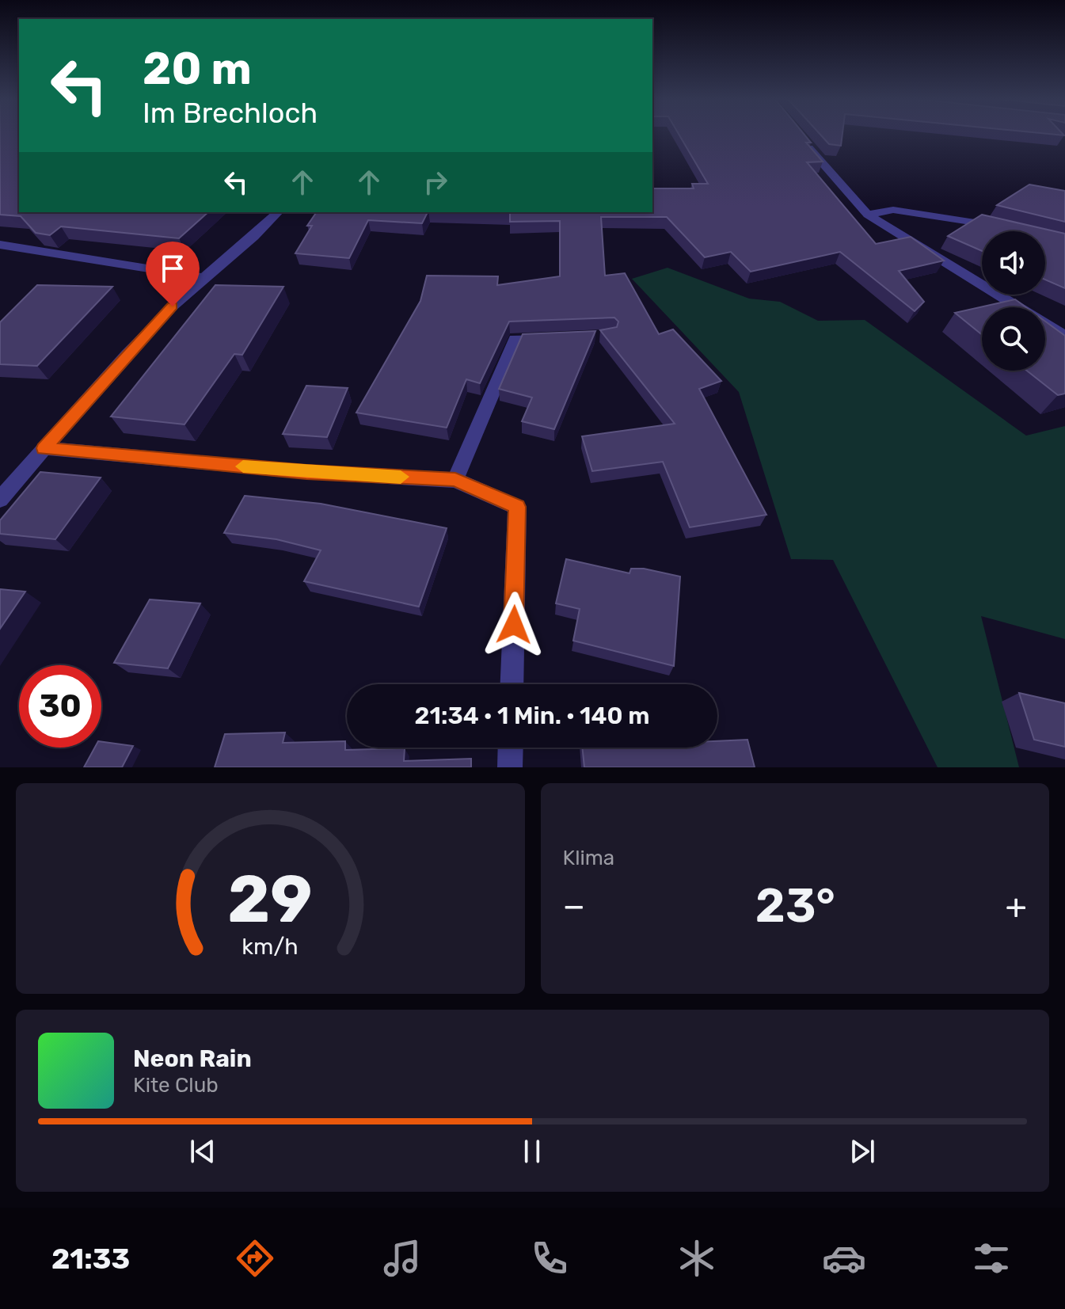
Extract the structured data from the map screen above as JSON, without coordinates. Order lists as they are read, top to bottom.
{
  "page": {
    "turn": ["20 m", "Im Brechloch"],
    "limit": "30",
    "trip": "21:34 · 1 Min. · 140 m",
    "tile": "Klima",
    "heat": ["−", "23°", "+"],
    "song": ["Neon Rain", "Kite Club"],
    "tabs": "21:33",
    "gauge": ["29", "km/h"]
  }
}
